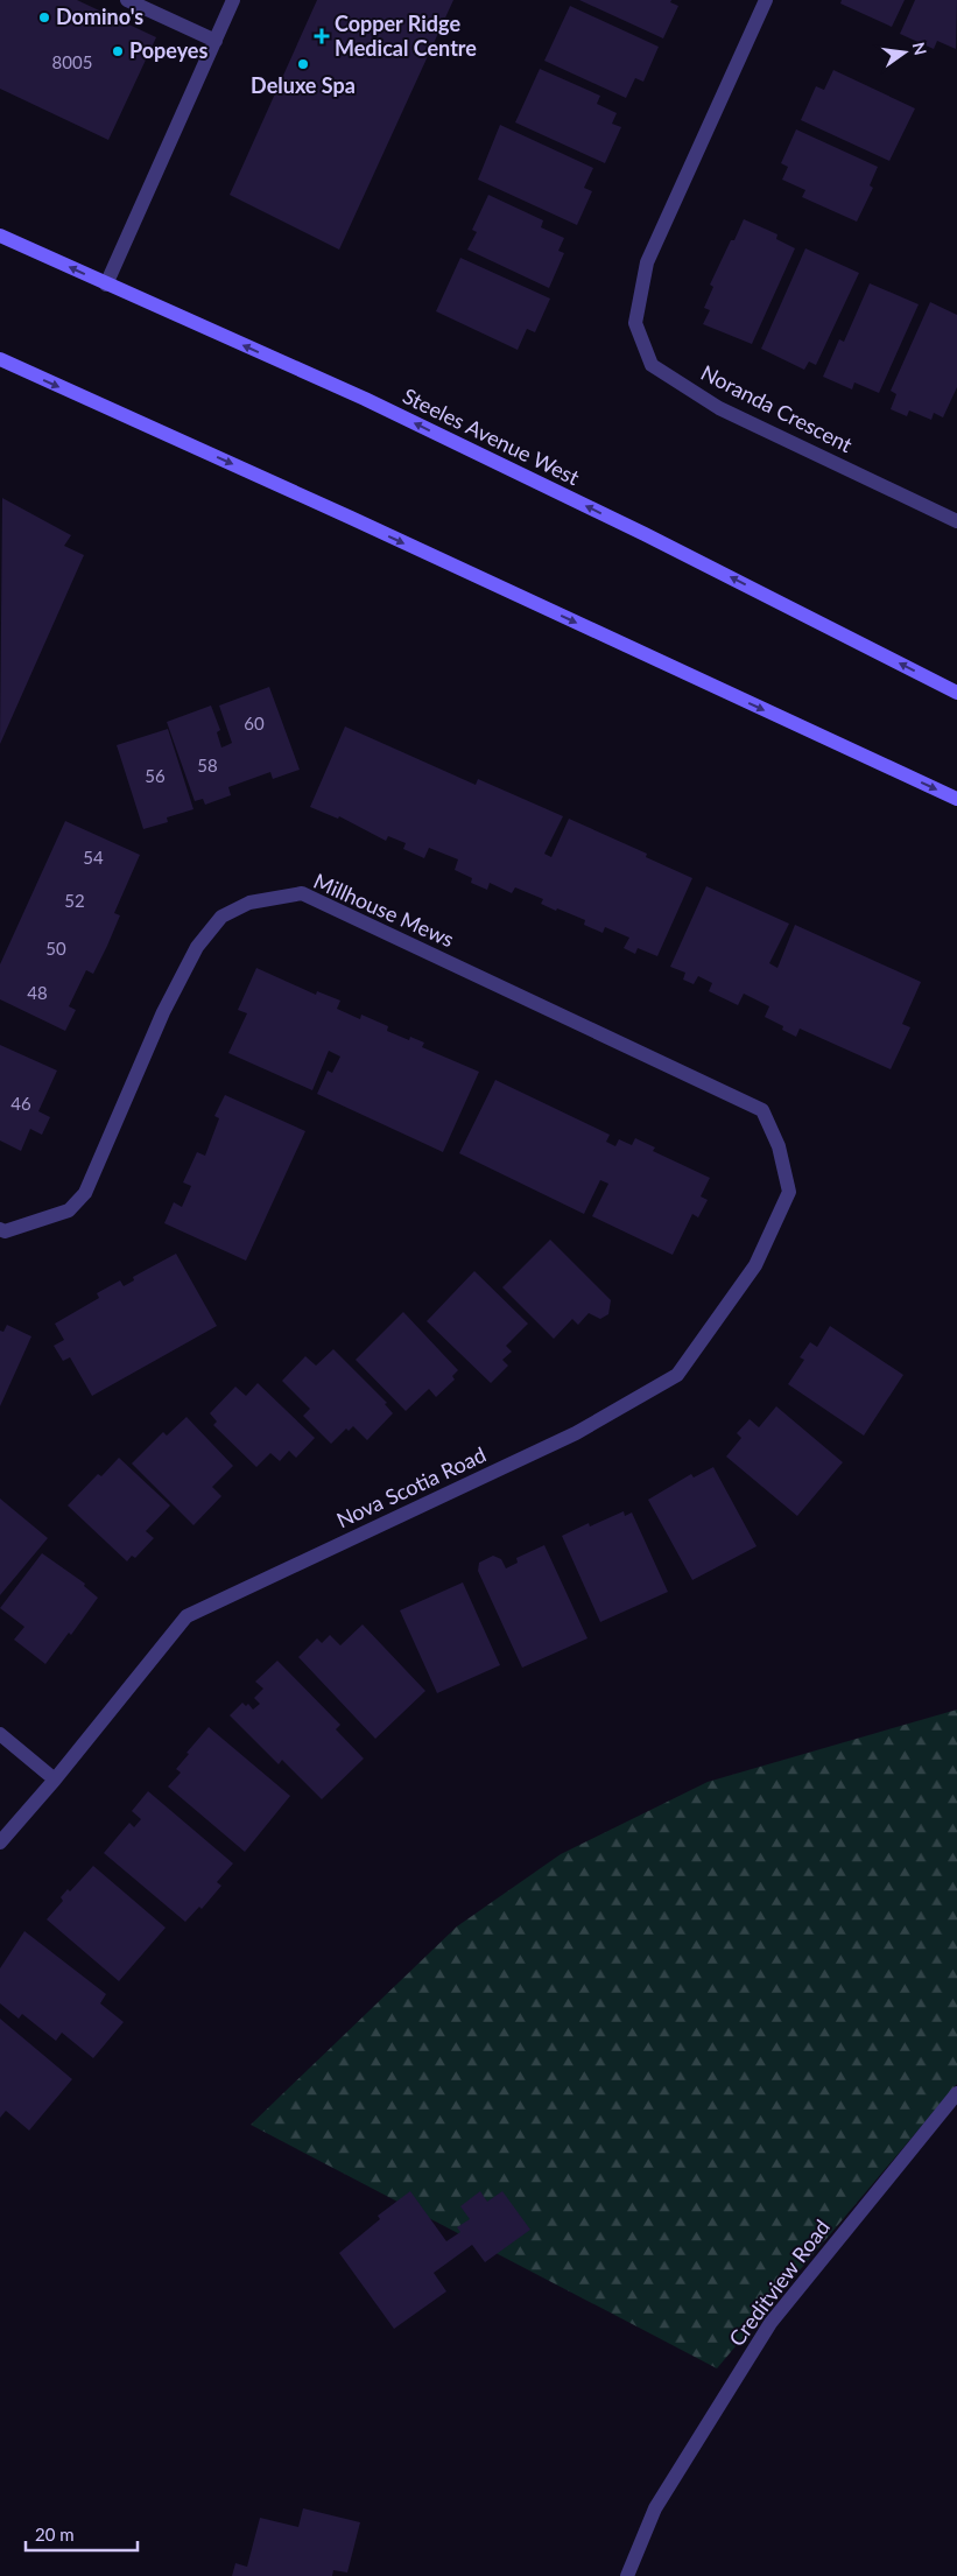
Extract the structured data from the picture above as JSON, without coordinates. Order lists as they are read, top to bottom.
{
  "streets": {
    "main road": ["Steeles Avenue West"],
    "street": [
      "Noranda Crescent",
      "Millhouse Mews",
      "Nova Scotia Road",
      "Creditview Road"
    ]
  },
  "crossings": [
    ["Millhouse Mews", "Nova Scotia Road"]
  ],
  "places": {
    "other": ["Domino's", "Popeyes", "Deluxe Spa"],
    "health": ["Copper Ridge Medical Centre"]
  },
  "house_numbers": [
    "8005",
    "60",
    "58",
    "56",
    "54",
    "52",
    "50",
    "48",
    "46"
  ],
  "scale_bar": "20 m",
  "north": "right"
}
